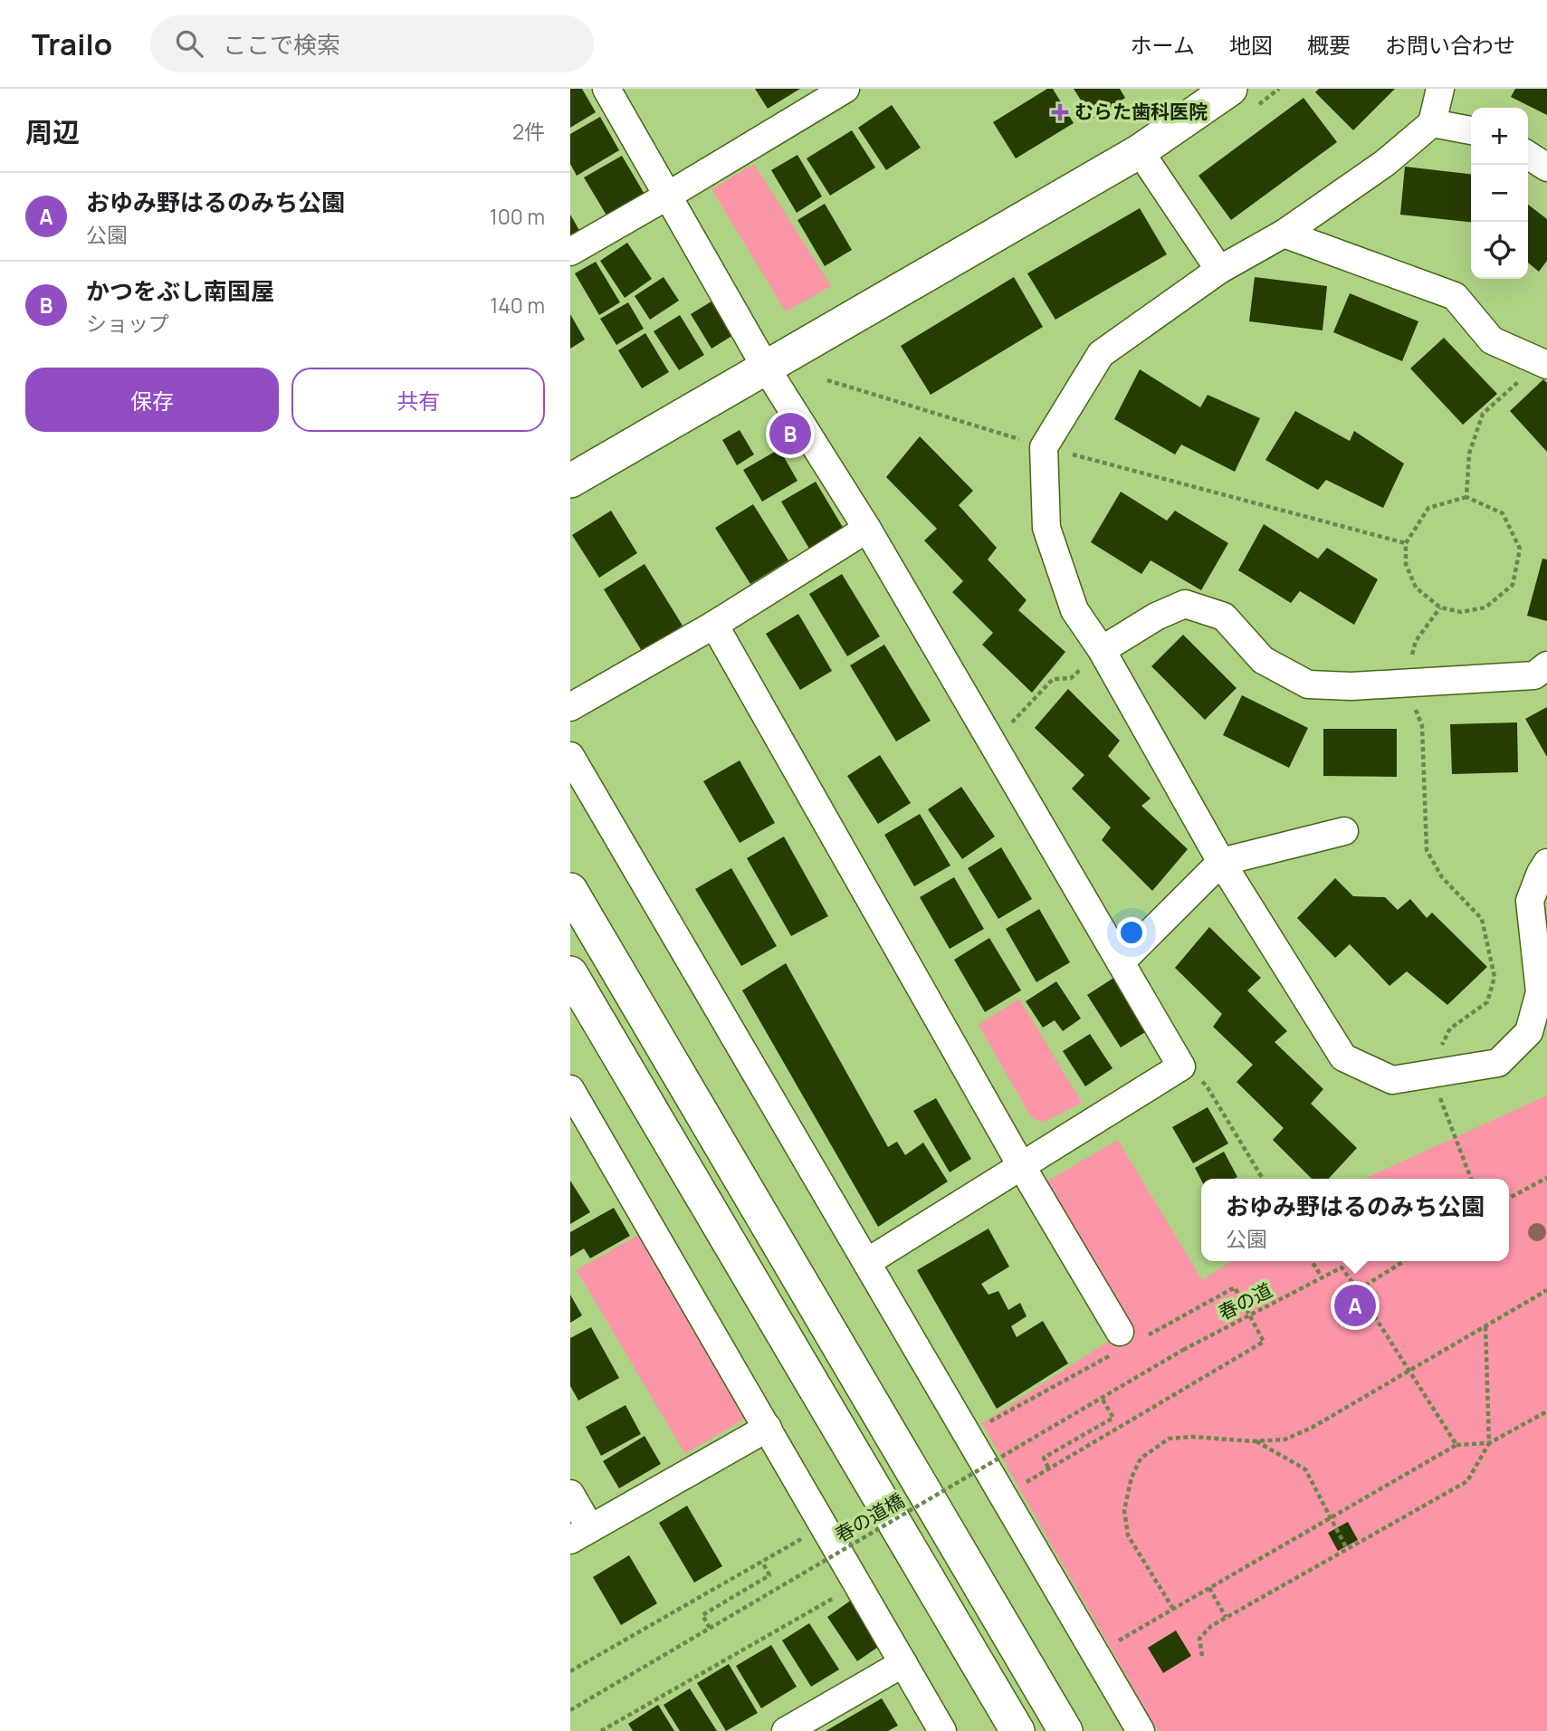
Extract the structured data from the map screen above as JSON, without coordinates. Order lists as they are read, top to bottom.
{
  "streets": {
    "path": ["春の道", "春の道橋"]
  },
  "crossings": [
    ["春の道", "春の道橋"]
  ],
  "places": {
    "health": ["むらた歯科医院"]
  },
  "page": {
    "header": "Trailo",
    "search": "ここで検索",
    "nav": [
      "ホーム",
      "地図",
      "概要",
      "お問い合わせ"
    ],
    "heading": ["周辺", "2件"],
    "map_buttons": ["+", "−"],
    "list": [
      {
        "mark": "A",
        "name": "おゆみ野はるのみち公園",
        "note": "公園",
        "value": "100 m"
      },
      {
        "mark": "B",
        "name": "かつをぶし南国屋",
        "note": "ショップ",
        "value": "140 m"
      }
    ],
    "buttons": ["保存", "共有"],
    "pins": ["B", "A"],
    "popup": ["おゆみ野はるのみち公園", "公園"]
  }
}
